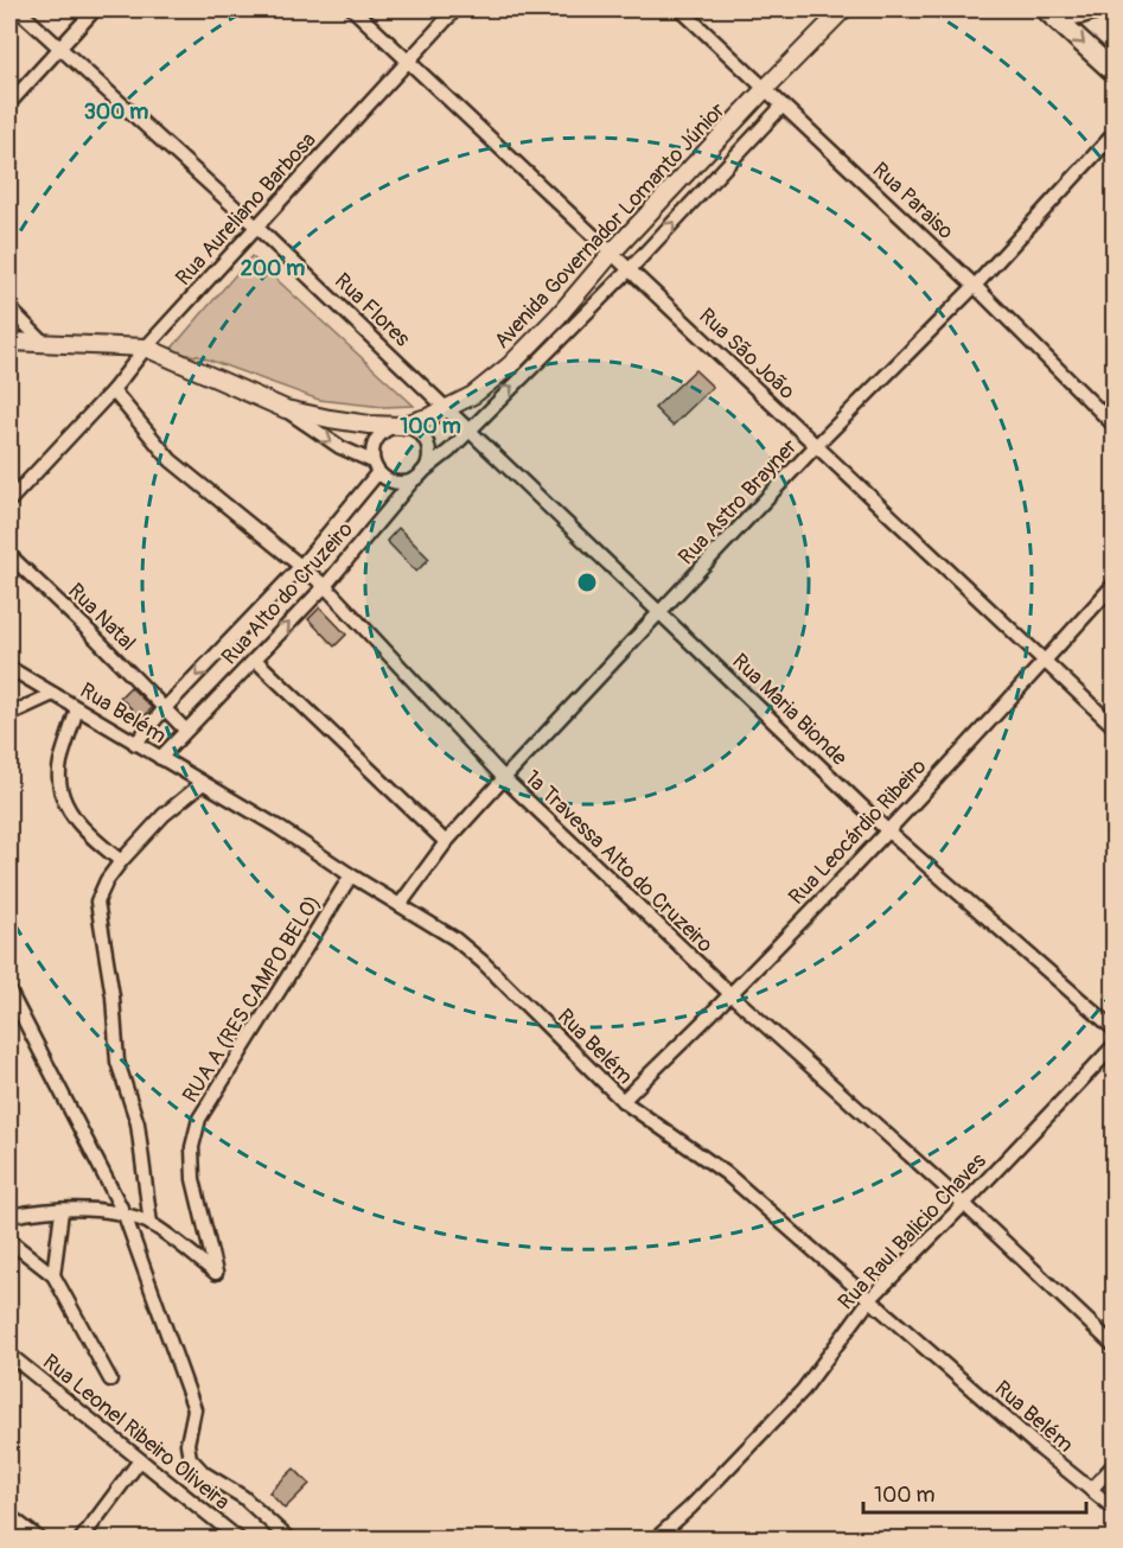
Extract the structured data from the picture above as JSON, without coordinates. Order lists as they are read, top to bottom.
{
  "streets": {
    "main road": ["Avenida Governador Lomanto Júnior"],
    "street": [
      "Rua Paraiso",
      "Rua Aureliano Barbosa",
      "Rua Flores",
      "Rua São João",
      "Rua Astro Brayner",
      "Rua Alto do Cruzeiro",
      "Rua Natal",
      "Rua Maria Bionde",
      "Rua Belém",
      "Rua Leocárdio Ribeiro",
      "1ª Travessa Alto do Cruzeiro",
      "RUA A (RES CAMPO BELO)",
      "Rua Raul Balicio Chaves",
      "Rua Leonel Ribeiro Oliveira"
    ]
  },
  "crossings": [
    ["Rua Paraiso", "Avenida Governador Lomanto Júnior"],
    ["Rua Paraiso", "Rua Astro Brayner"],
    ["Rua Paraiso", "Rua Alto do Cruzeiro"],
    ["Rua Aureliano Barbosa", "Avenida Governador Lomanto Júnior"],
    ["Rua Aureliano Barbosa", "Rua Flores"],
    ["Rua Aureliano Barbosa", "Rua São João"],
    ["Rua Aureliano Barbosa", "1ª Travessa Alto do Cruzeiro"],
    ["Avenida Governador Lomanto Júnior", "Rua Flores"],
    ["Avenida Governador Lomanto Júnior", "Rua São João"],
    ["Avenida Governador Lomanto Júnior", "Rua Alto do Cruzeiro"],
    ["Avenida Governador Lomanto Júnior", "Rua Maria Bionde"],
    ["Rua Flores", "Rua Maria Bionde"],
    ["Rua São João", "Rua Astro Brayner"],
    ["Rua São João", "Rua Alto do Cruzeiro"],
    ["Rua São João", "Rua Leocárdio Ribeiro"],
    ["Rua Astro Brayner", "Rua Maria Bionde"],
    ["Rua Astro Brayner", "Rua Belém"],
    ["Rua Astro Brayner", "1ª Travessa Alto do Cruzeiro"],
    ["Rua Alto do Cruzeiro", "Rua Natal"],
    ["Rua Alto do Cruzeiro", "Rua Maria Bionde"],
    ["Rua Alto do Cruzeiro", "Rua Belém"],
    ["Rua Alto do Cruzeiro", "1ª Travessa Alto do Cruzeiro"],
    ["Rua Natal", "Rua Belém"],
    ["Rua Maria Bionde", "Rua Leocárdio Ribeiro"],
    ["Rua Belém", "Rua Leocárdio Ribeiro"],
    ["Rua Belém", "RUA A (RES CAMPO BELO)"],
    ["Rua Belém", "Rua Raul Balicio Chaves"],
    ["Rua Leocárdio Ribeiro", "1ª Travessa Alto do Cruzeiro"],
    ["1ª Travessa Alto do Cruzeiro", "Rua Raul Balicio Chaves"]
  ],
  "scale_bar": "100 m",
  "rings": ["300 m", "200 m", "100 m"]
}
